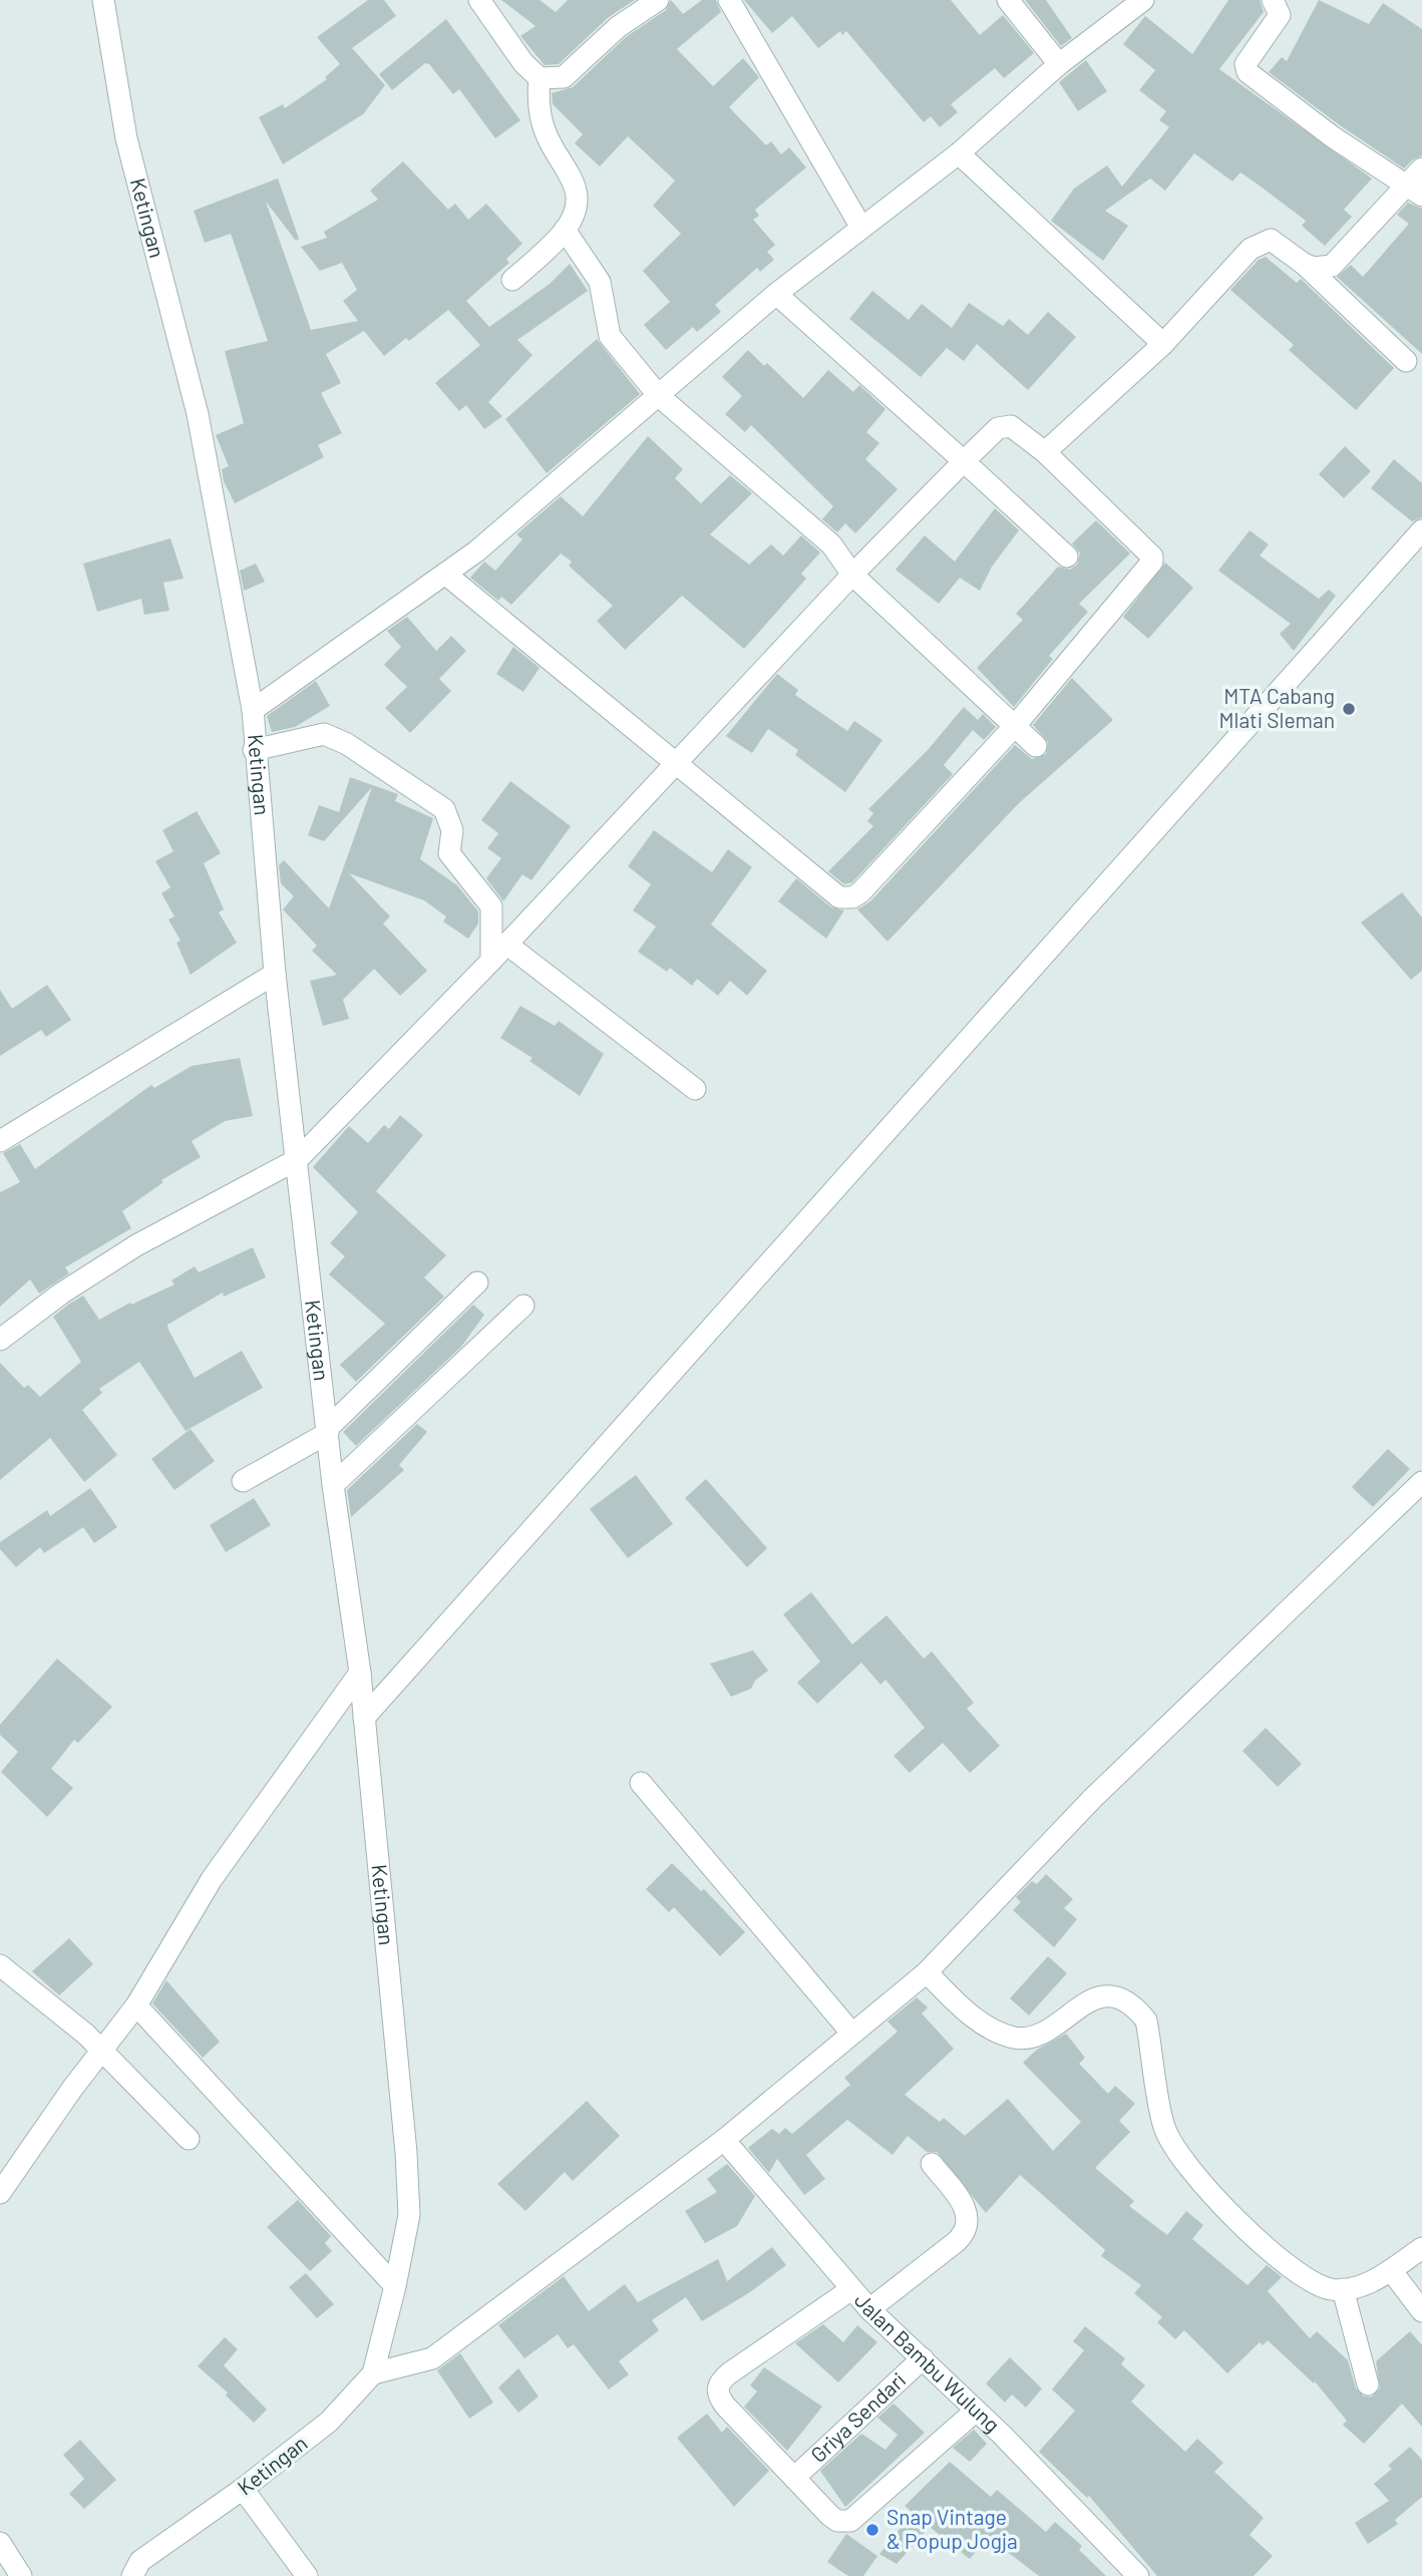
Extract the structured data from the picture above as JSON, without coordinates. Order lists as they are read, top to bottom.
{
  "streets": {
    "street": ["Ketingan", "Jalan Bambu Wulung", "Griya Sendari"]
  },
  "crossings": [
    ["Jalan Bambu Wulung", "Griya Sendari"]
  ],
  "places": ["MTA Cabang Mlati Sleman", "Snap Vintage & Popup Jogja"]
}
